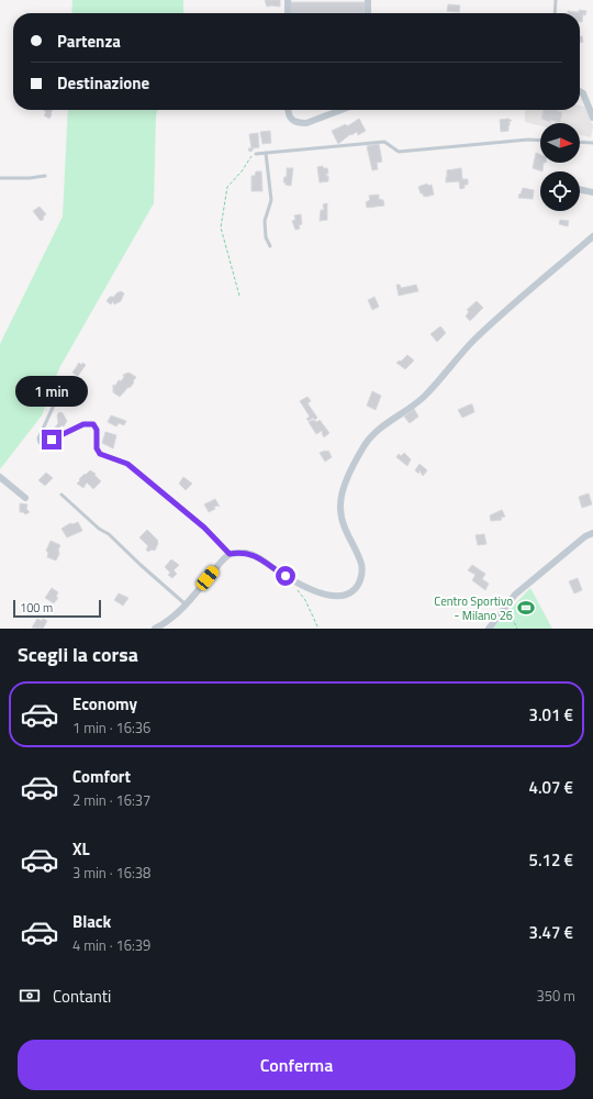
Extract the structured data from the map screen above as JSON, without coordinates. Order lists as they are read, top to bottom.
{
  "places": {
    "sports": ["Centro Sportivo - Milano 26"]
  },
  "scale_bar": "100 m",
  "north": "right",
  "page": {
    "banner": ["Partenza", "Destinazione"],
    "bubble": "1 min",
    "scale": "100 m",
    "heading": "Scegli la corsa",
    "list": [
      {
        "name": "Economy",
        "note": "1 min · 16:36",
        "value": "3.01 €"
      },
      {
        "name": "Comfort",
        "note": "2 min · 16:37",
        "value": "4.07 €"
      },
      {
        "name": "XL",
        "note": "3 min · 16:38",
        "value": "5.12 €"
      },
      {
        "name": "Black",
        "note": "4 min · 16:39",
        "value": "3.47 €"
      }
    ],
    "pay": ["Contanti", "350 m"],
    "buttons": "Conferma"
  }
}
